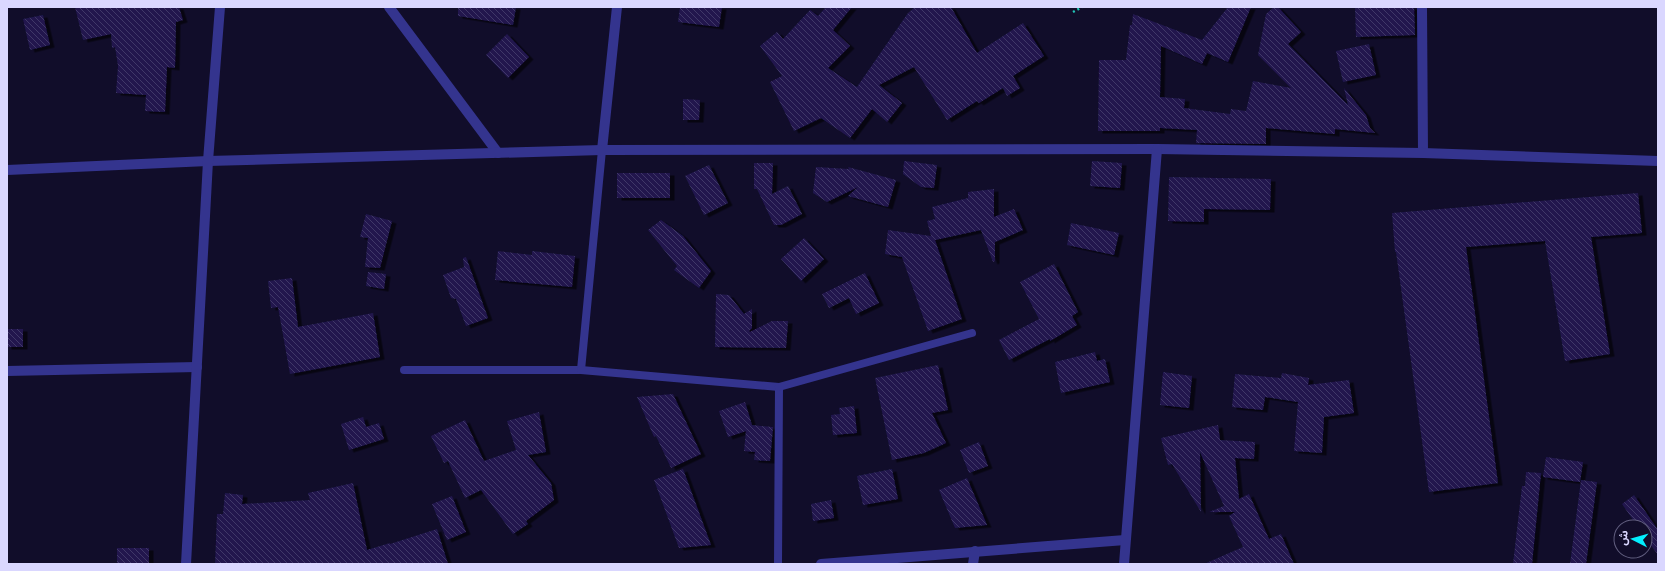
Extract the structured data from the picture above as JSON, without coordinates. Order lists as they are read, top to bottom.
{
  "north": "left"
}
